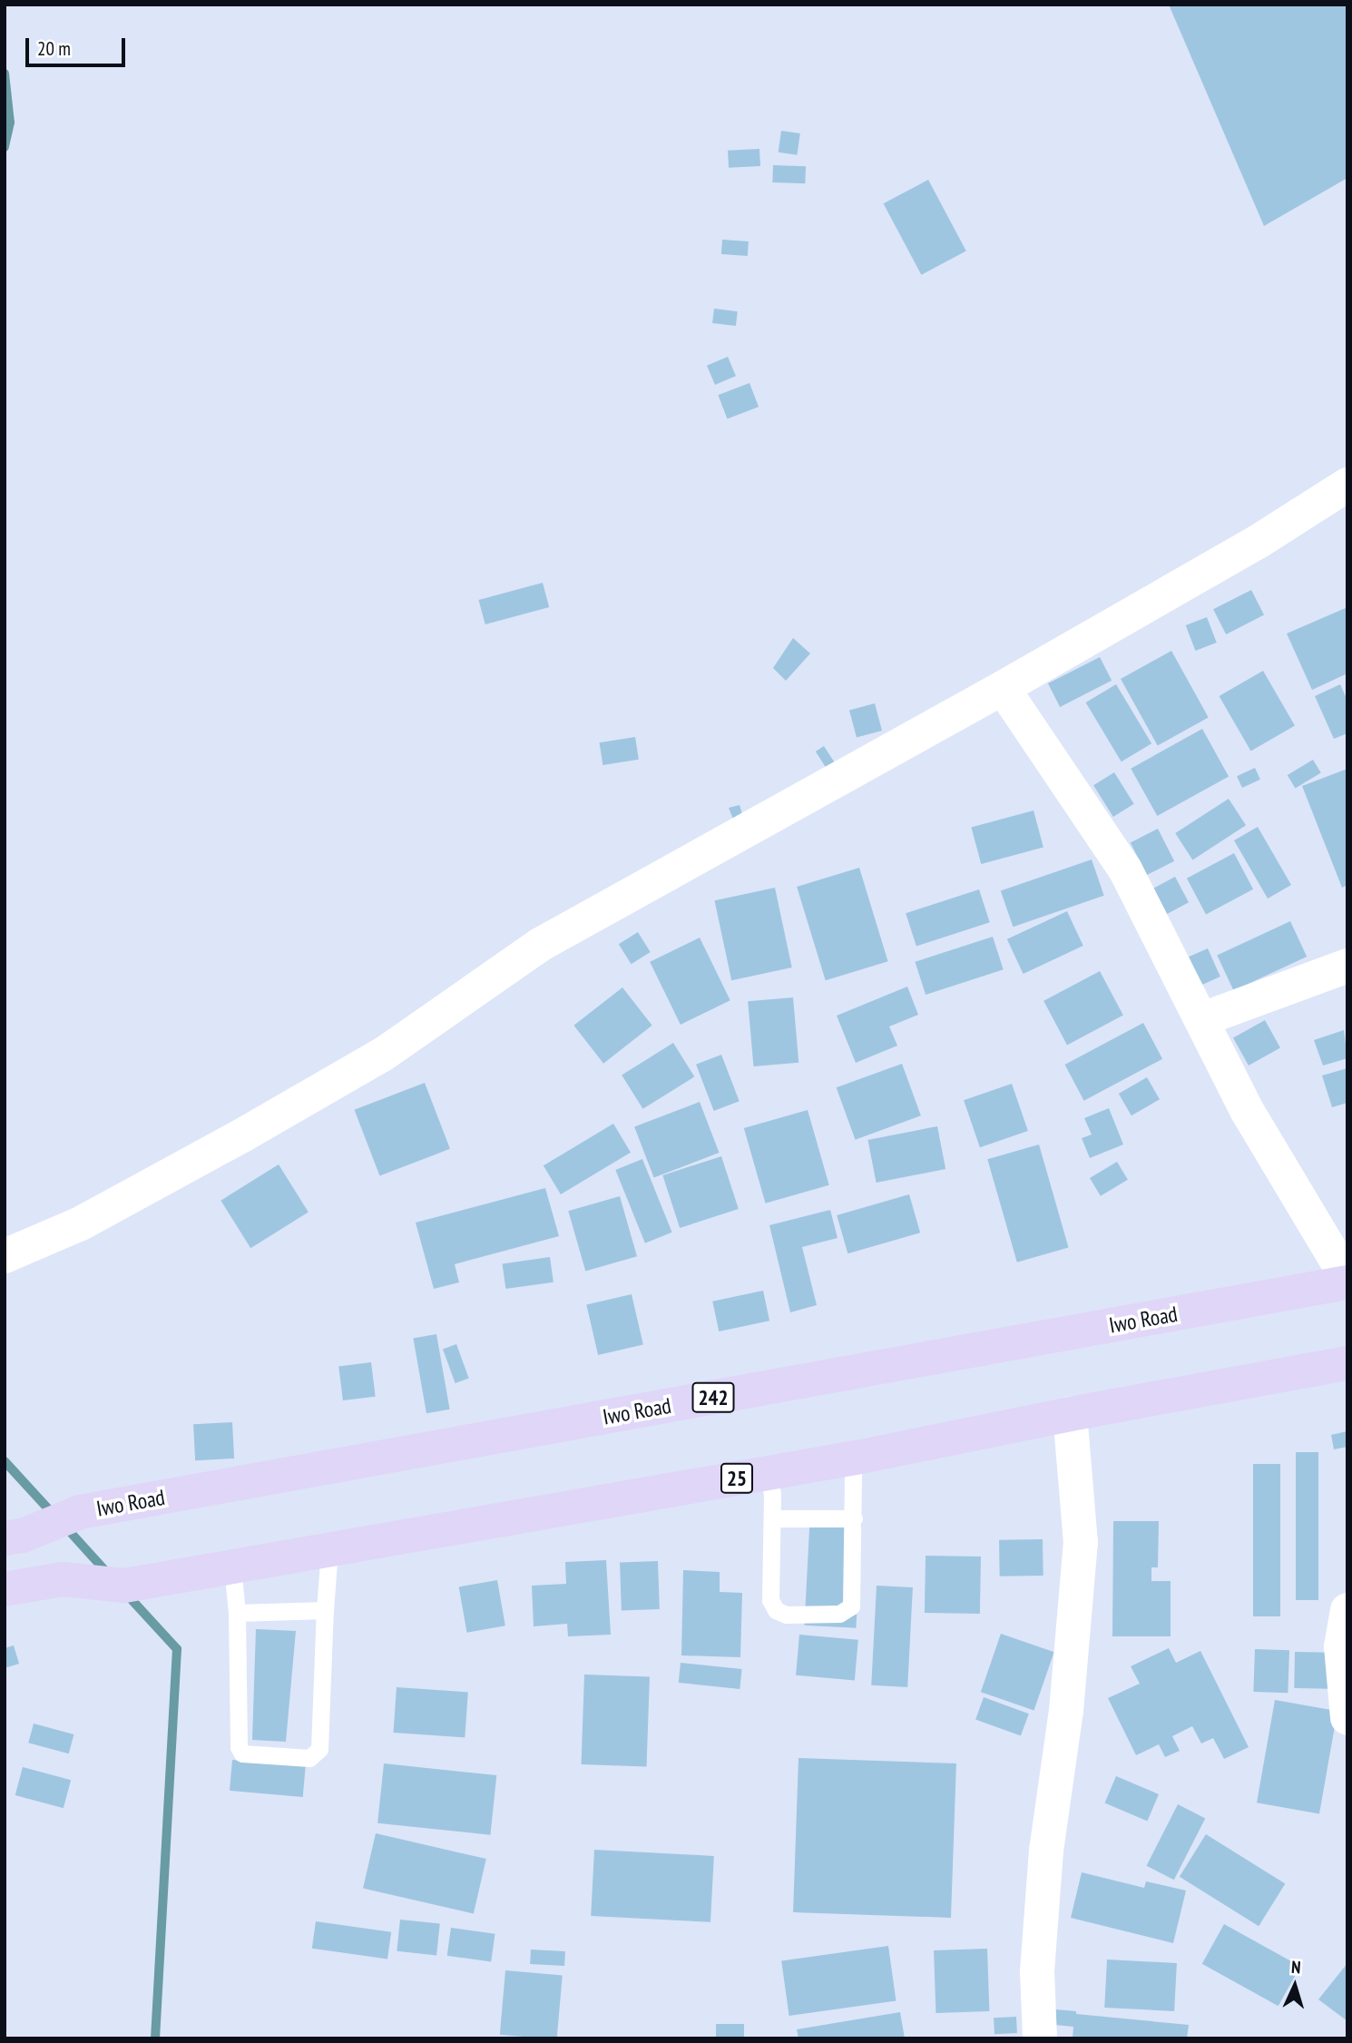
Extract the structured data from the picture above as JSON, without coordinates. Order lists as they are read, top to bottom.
{
  "streets": {
    "main road": ["Iwo Road", "242", "25"]
  },
  "scale_bar": "20 m",
  "north": "top"
}
